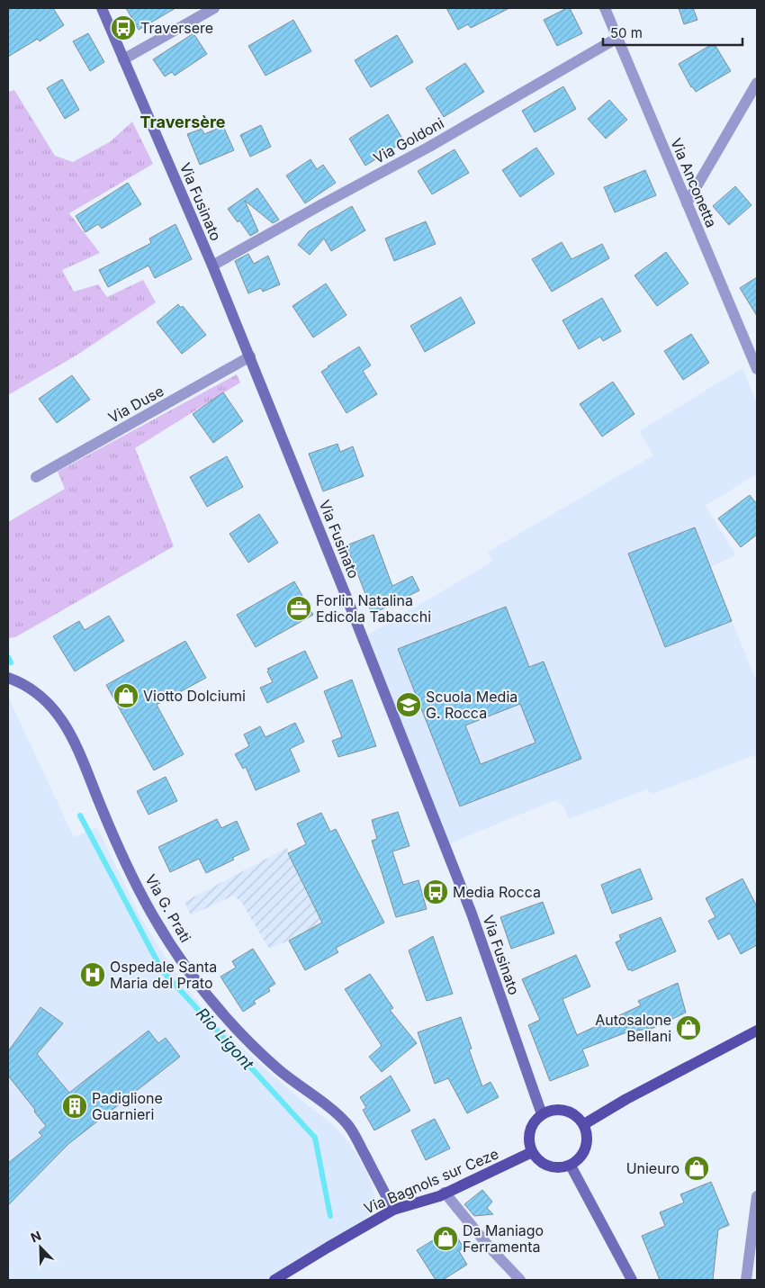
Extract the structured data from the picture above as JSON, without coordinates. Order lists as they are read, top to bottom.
{
  "streets": {
    "main road": ["Via Fusinato", "Via G. Prati", "Via Bagnols sur Ceze"],
    "street": ["Via Goldoni", "Via Anconetta", "Via Duse"]
  },
  "crossings": [
    ["Via Goldoni", "Via Anconetta"],
    ["Via Goldoni", "Via Fusinato"],
    ["Via Fusinato", "Via Duse"],
    ["Via Fusinato", "Via Bagnols sur Ceze"],
    ["Via G. Prati", "Via Bagnols sur Ceze"]
  ],
  "districts": ["Traversère"],
  "water": ["Rio Ligont"],
  "places": {
    "bus stop": ["Traversere", "Media Rocca"],
    "office": ["Forlin Natalina Edicola Tabacchi"],
    "shop": [
      "Viotto Dolciumi",
      "Autosalone Bellani",
      "Unieuro",
      "Da Maniago Ferramenta"
    ],
    "school or university": ["Scuola Media G. Rocca"],
    "hospital": ["Ospedale Santa Maria del Prato"],
    "building": ["Padiglione Guarnieri"]
  },
  "scale_bar": "50 m",
  "north": "top left"
}
